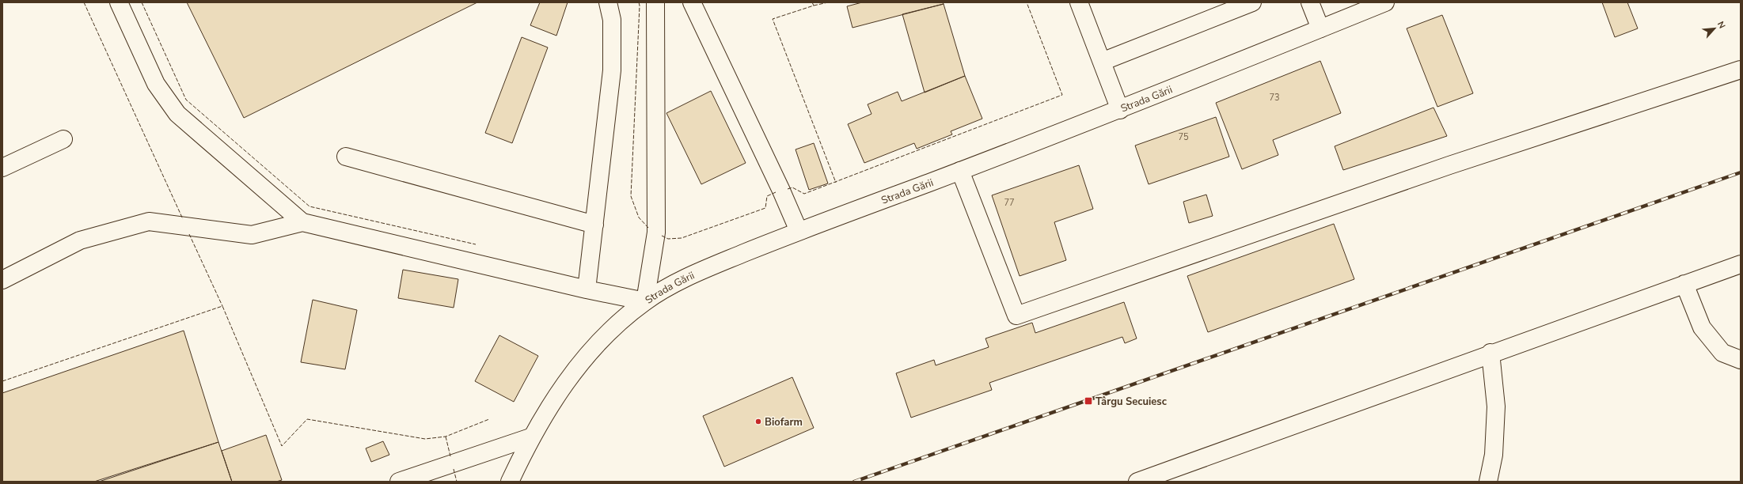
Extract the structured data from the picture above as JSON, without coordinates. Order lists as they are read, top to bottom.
{
  "streets": {
    "street": ["Strada Gării"]
  },
  "places": {
    "transit": ["Târgu Secuiesc"],
    "other": ["Biofarm"]
  },
  "house_numbers": ["73", "75", "77"],
  "north": "top right"
}
